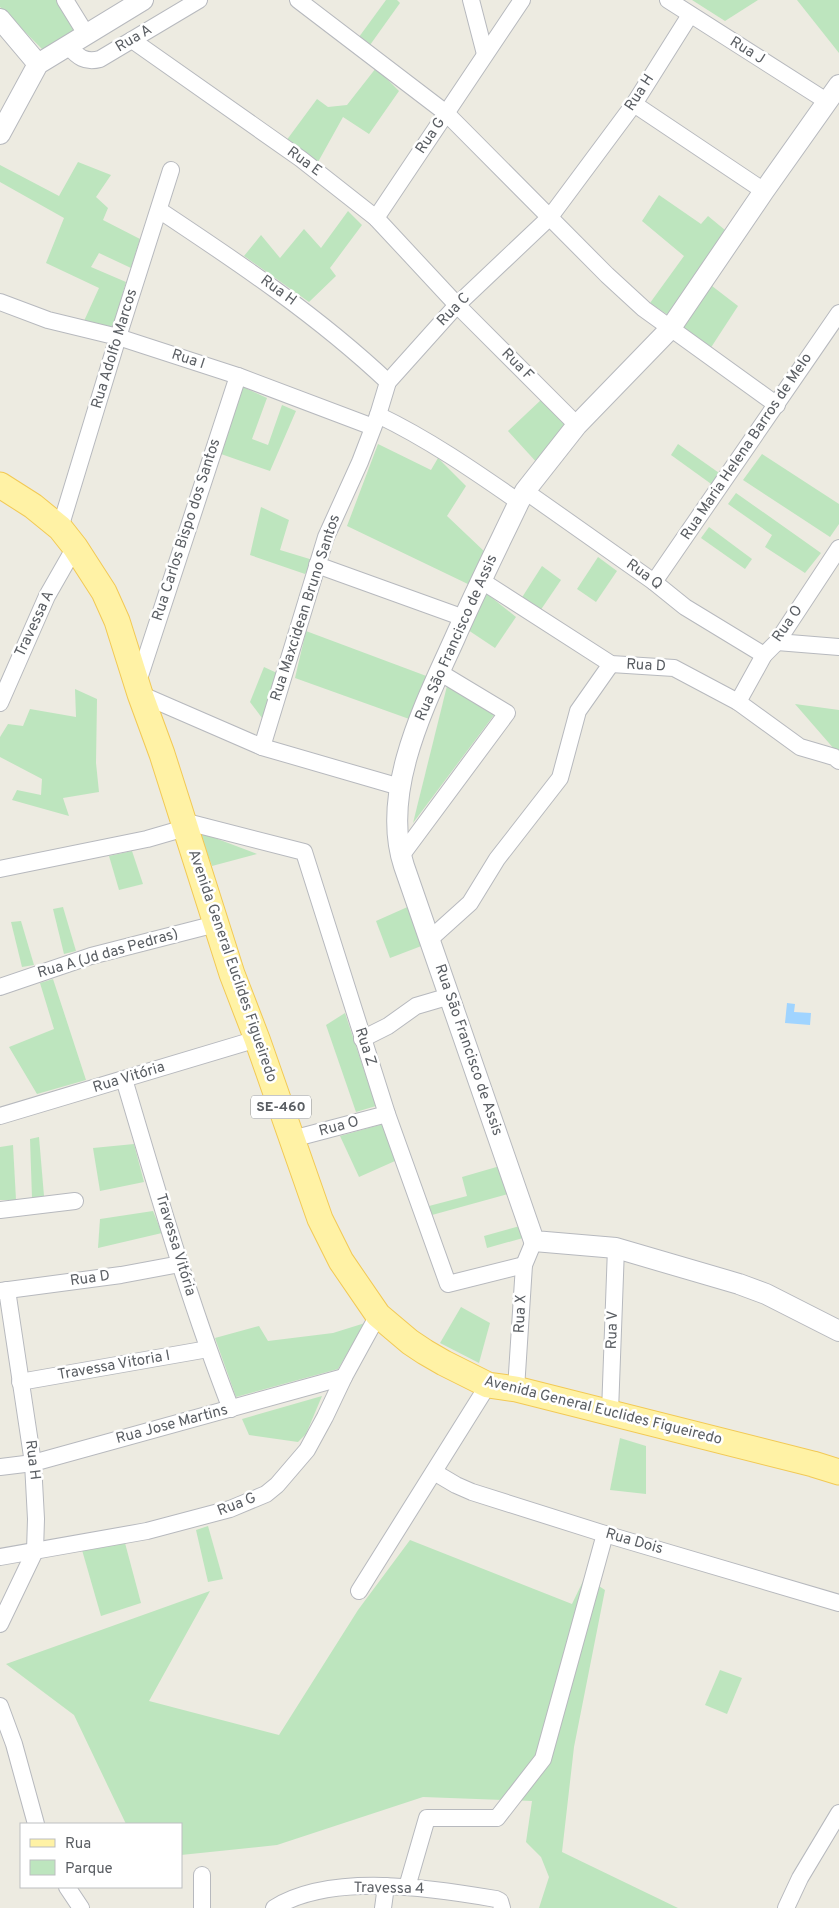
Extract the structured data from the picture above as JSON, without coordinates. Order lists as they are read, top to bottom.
{
  "streets": {
    "main road": ["Avenida General Euclides Figueiredo", "SE-460"],
    "street": [
      "Rua A",
      "Rua J",
      "Rua H",
      "Rua G",
      "Rua E",
      "Rua C",
      "Rua Adolfo Marcos",
      "Rua I",
      "Rua F",
      "Rua Maria Helena Barros de Melo",
      "Rua Carlos Bispo dos Santos",
      "Rua Q",
      "Rua Maxcidean Bruno Santos",
      "Travessa A",
      "Rua O",
      "Rua São Francisco de Assis",
      "Rua D",
      "Rua A (Jd das Pedras)",
      "Rua Z",
      "Rua Vitória",
      "Travessa Vitória",
      "Rua X",
      "Rua V",
      "Travessa Vitoria I",
      "Rua Jose Martins",
      "Rua Dois",
      "Travessa 4"
    ]
  },
  "crossings": [
    ["Rua A", "Rua E"],
    ["Rua J", "Rua H"],
    ["Rua J", "Rua São Francisco de Assis"],
    ["Rua H", "Rua G"],
    ["Rua H", "Rua C"],
    ["Rua H", "Rua Adolfo Marcos"],
    ["Rua H", "Rua D"],
    ["Rua H", "Travessa Vitoria I"],
    ["Rua H", "Rua Jose Martins"],
    ["Rua G", "Rua E"],
    ["Rua G", "Avenida General Euclides Figueiredo"],
    ["Rua G", "Rua Jose Martins"],
    ["Rua E", "Rua C"],
    ["Rua E", "Rua F"],
    ["Rua C", "Rua I"],
    ["Rua C", "Rua F"],
    ["Rua C", "Rua Maxcidean Bruno Santos"],
    ["Rua Adolfo Marcos", "Rua I"],
    ["Rua Adolfo Marcos", "Travessa A"],
    ["Rua Adolfo Marcos", "Avenida General Euclides Figueiredo"],
    ["Rua I", "Rua Carlos Bispo dos Santos"],
    ["Rua I", "Rua Q"],
    ["Rua I", "Rua Maxcidean Bruno Santos"],
    ["Rua I", "Rua São Francisco de Assis"],
    ["Rua F", "Rua São Francisco de Assis"],
    ["Rua Maria Helena Barros de Melo", "Rua Q"],
    ["Rua Carlos Bispo dos Santos", "Avenida General Euclides Figueiredo"],
    ["Rua Q", "Rua O"],
    ["Rua Q", "Rua São Francisco de Assis"],
    ["Travessa A", "Avenida General Euclides Figueiredo"],
    ["Rua O", "Rua D"],
    ["Rua O", "Avenida General Euclides Figueiredo"],
    ["Rua O", "Rua Z"],
    ["Rua São Francisco de Assis", "Rua D"],
    ["Rua São Francisco de Assis", "Rua X"],
    ["Rua D", "Travessa Vitória"],
    ["Rua A (Jd das Pedras)", "Avenida General Euclides Figueiredo"],
    ["Avenida General Euclides Figueiredo", "Rua Z"],
    ["Avenida General Euclides Figueiredo", "Rua Vitória"],
    ["Avenida General Euclides Figueiredo", "Rua X"],
    ["Avenida General Euclides Figueiredo", "Rua V"],
    ["Rua Z", "Rua X"],
    ["Rua Vitória", "Travessa Vitória"],
    ["Travessa Vitória", "Travessa Vitoria I"],
    ["Travessa Vitória", "Rua Jose Martins"]
  ],
  "legend": ["Rua", "Parque"]
}
